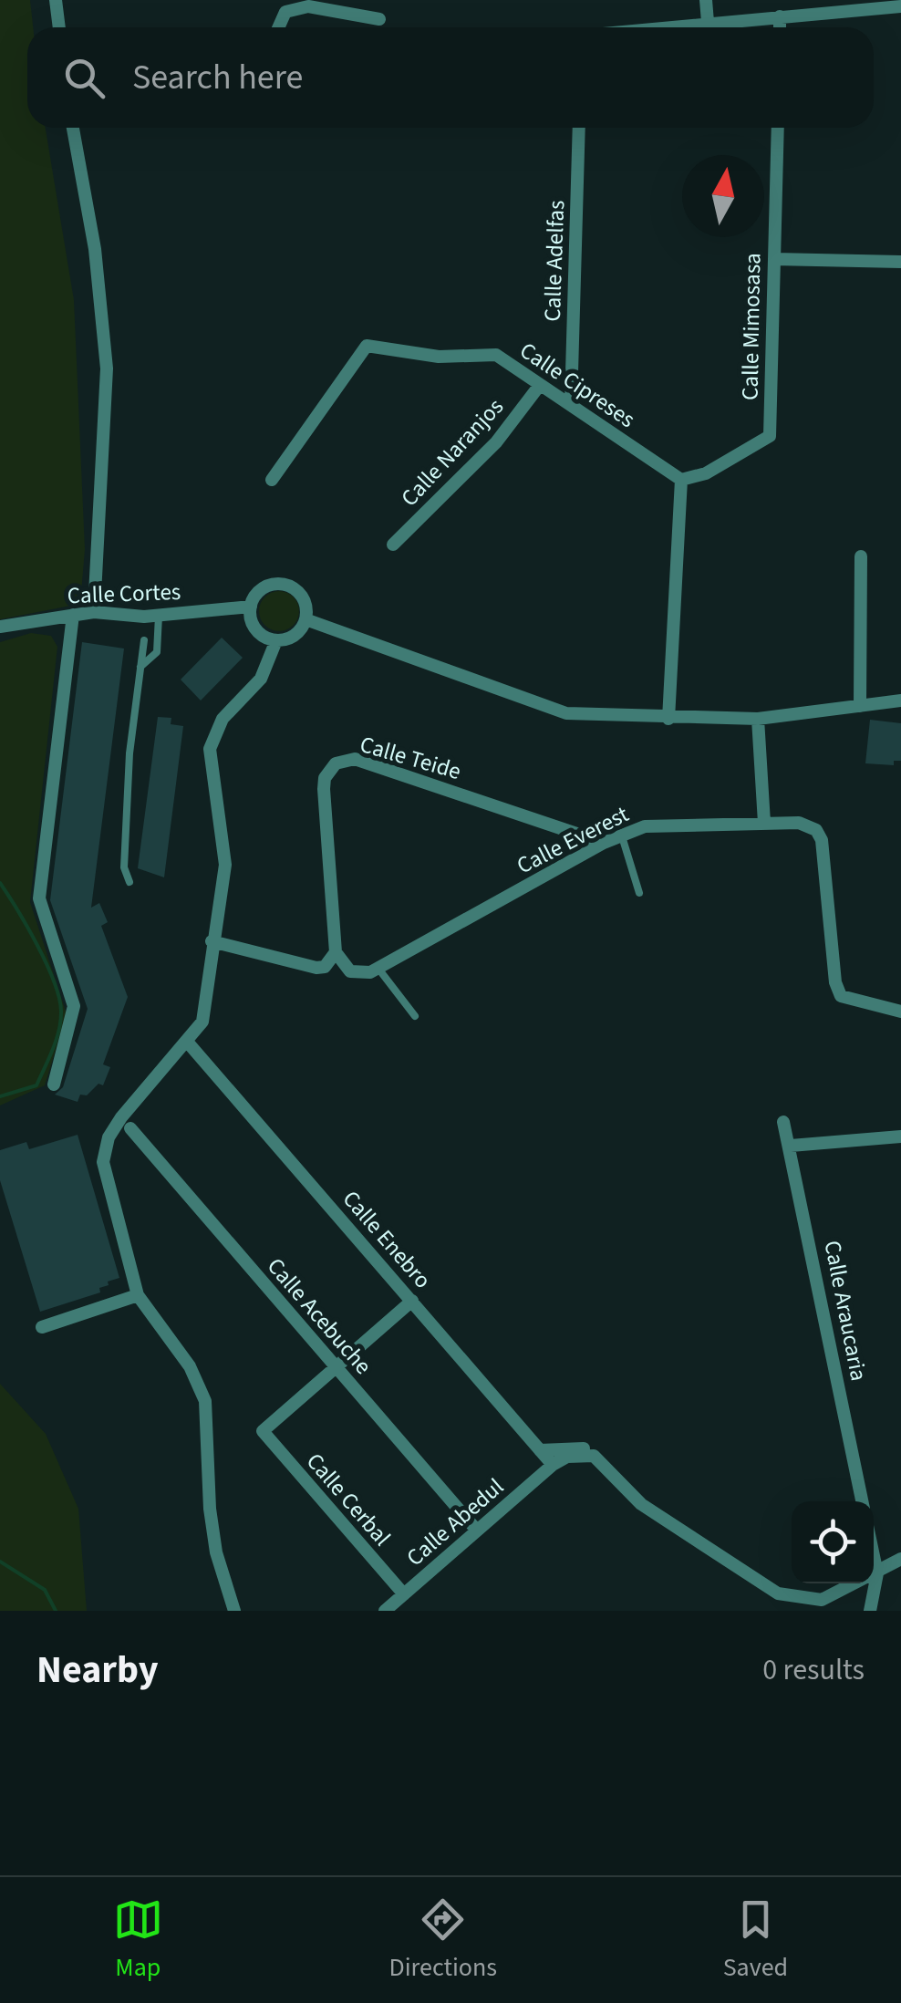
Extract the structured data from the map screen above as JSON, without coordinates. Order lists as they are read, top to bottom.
{
  "streets": {
    "street": [
      "Calle Adelfas",
      "Calle Mimosasa",
      "Calle Cipreses",
      "Calle Naranjos",
      "Calle Cortes",
      "Calle Teide",
      "Calle Everest",
      "Calle Enebro",
      "Calle Araucaria",
      "Calle Acebuche",
      "Calle Cerbal",
      "Calle Abedul"
    ]
  },
  "crossings": [
    ["Calle Adelfas", "Calle Cipreses"],
    ["Calle Mimosasa", "Calle Cipreses"],
    ["Calle Cipreses", "Calle Naranjos"],
    ["Calle Teide", "Calle Everest"],
    ["Calle Enebro", "Calle Abedul"],
    ["Calle Acebuche", "Calle Cerbal"],
    ["Calle Acebuche", "Calle Abedul"],
    ["Calle Cerbal", "Calle Abedul"]
  ],
  "north": "top",
  "page": {
    "search": "Search here",
    "heading": ["Nearby", "0 results"],
    "nav": ["Map", "Directions", "Saved"]
  }
}
